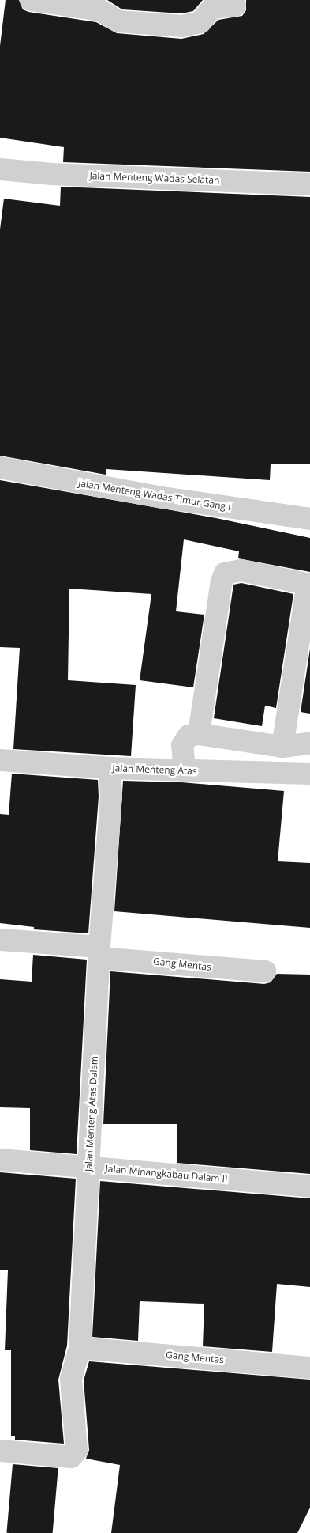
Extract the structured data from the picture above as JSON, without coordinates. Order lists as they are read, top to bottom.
{
  "streets": {
    "street": [
      "Jalan Menteng Wadas Selatan",
      "Jalan Menteng Wadas Timur Gang I",
      "Jalan Menteng Atas",
      "Gang Mentas",
      "Jalan Menteng Atas Dalam",
      "Jalan Minangkabau Dalam II"
    ]
  },
  "crossings": [
    ["Jalan Menteng Atas", "Jalan Menteng Atas Dalam"],
    ["Gang Mentas", "Jalan Menteng Atas Dalam"],
    ["Jalan Menteng Atas Dalam", "Jalan Minangkabau Dalam II"]
  ]
}
